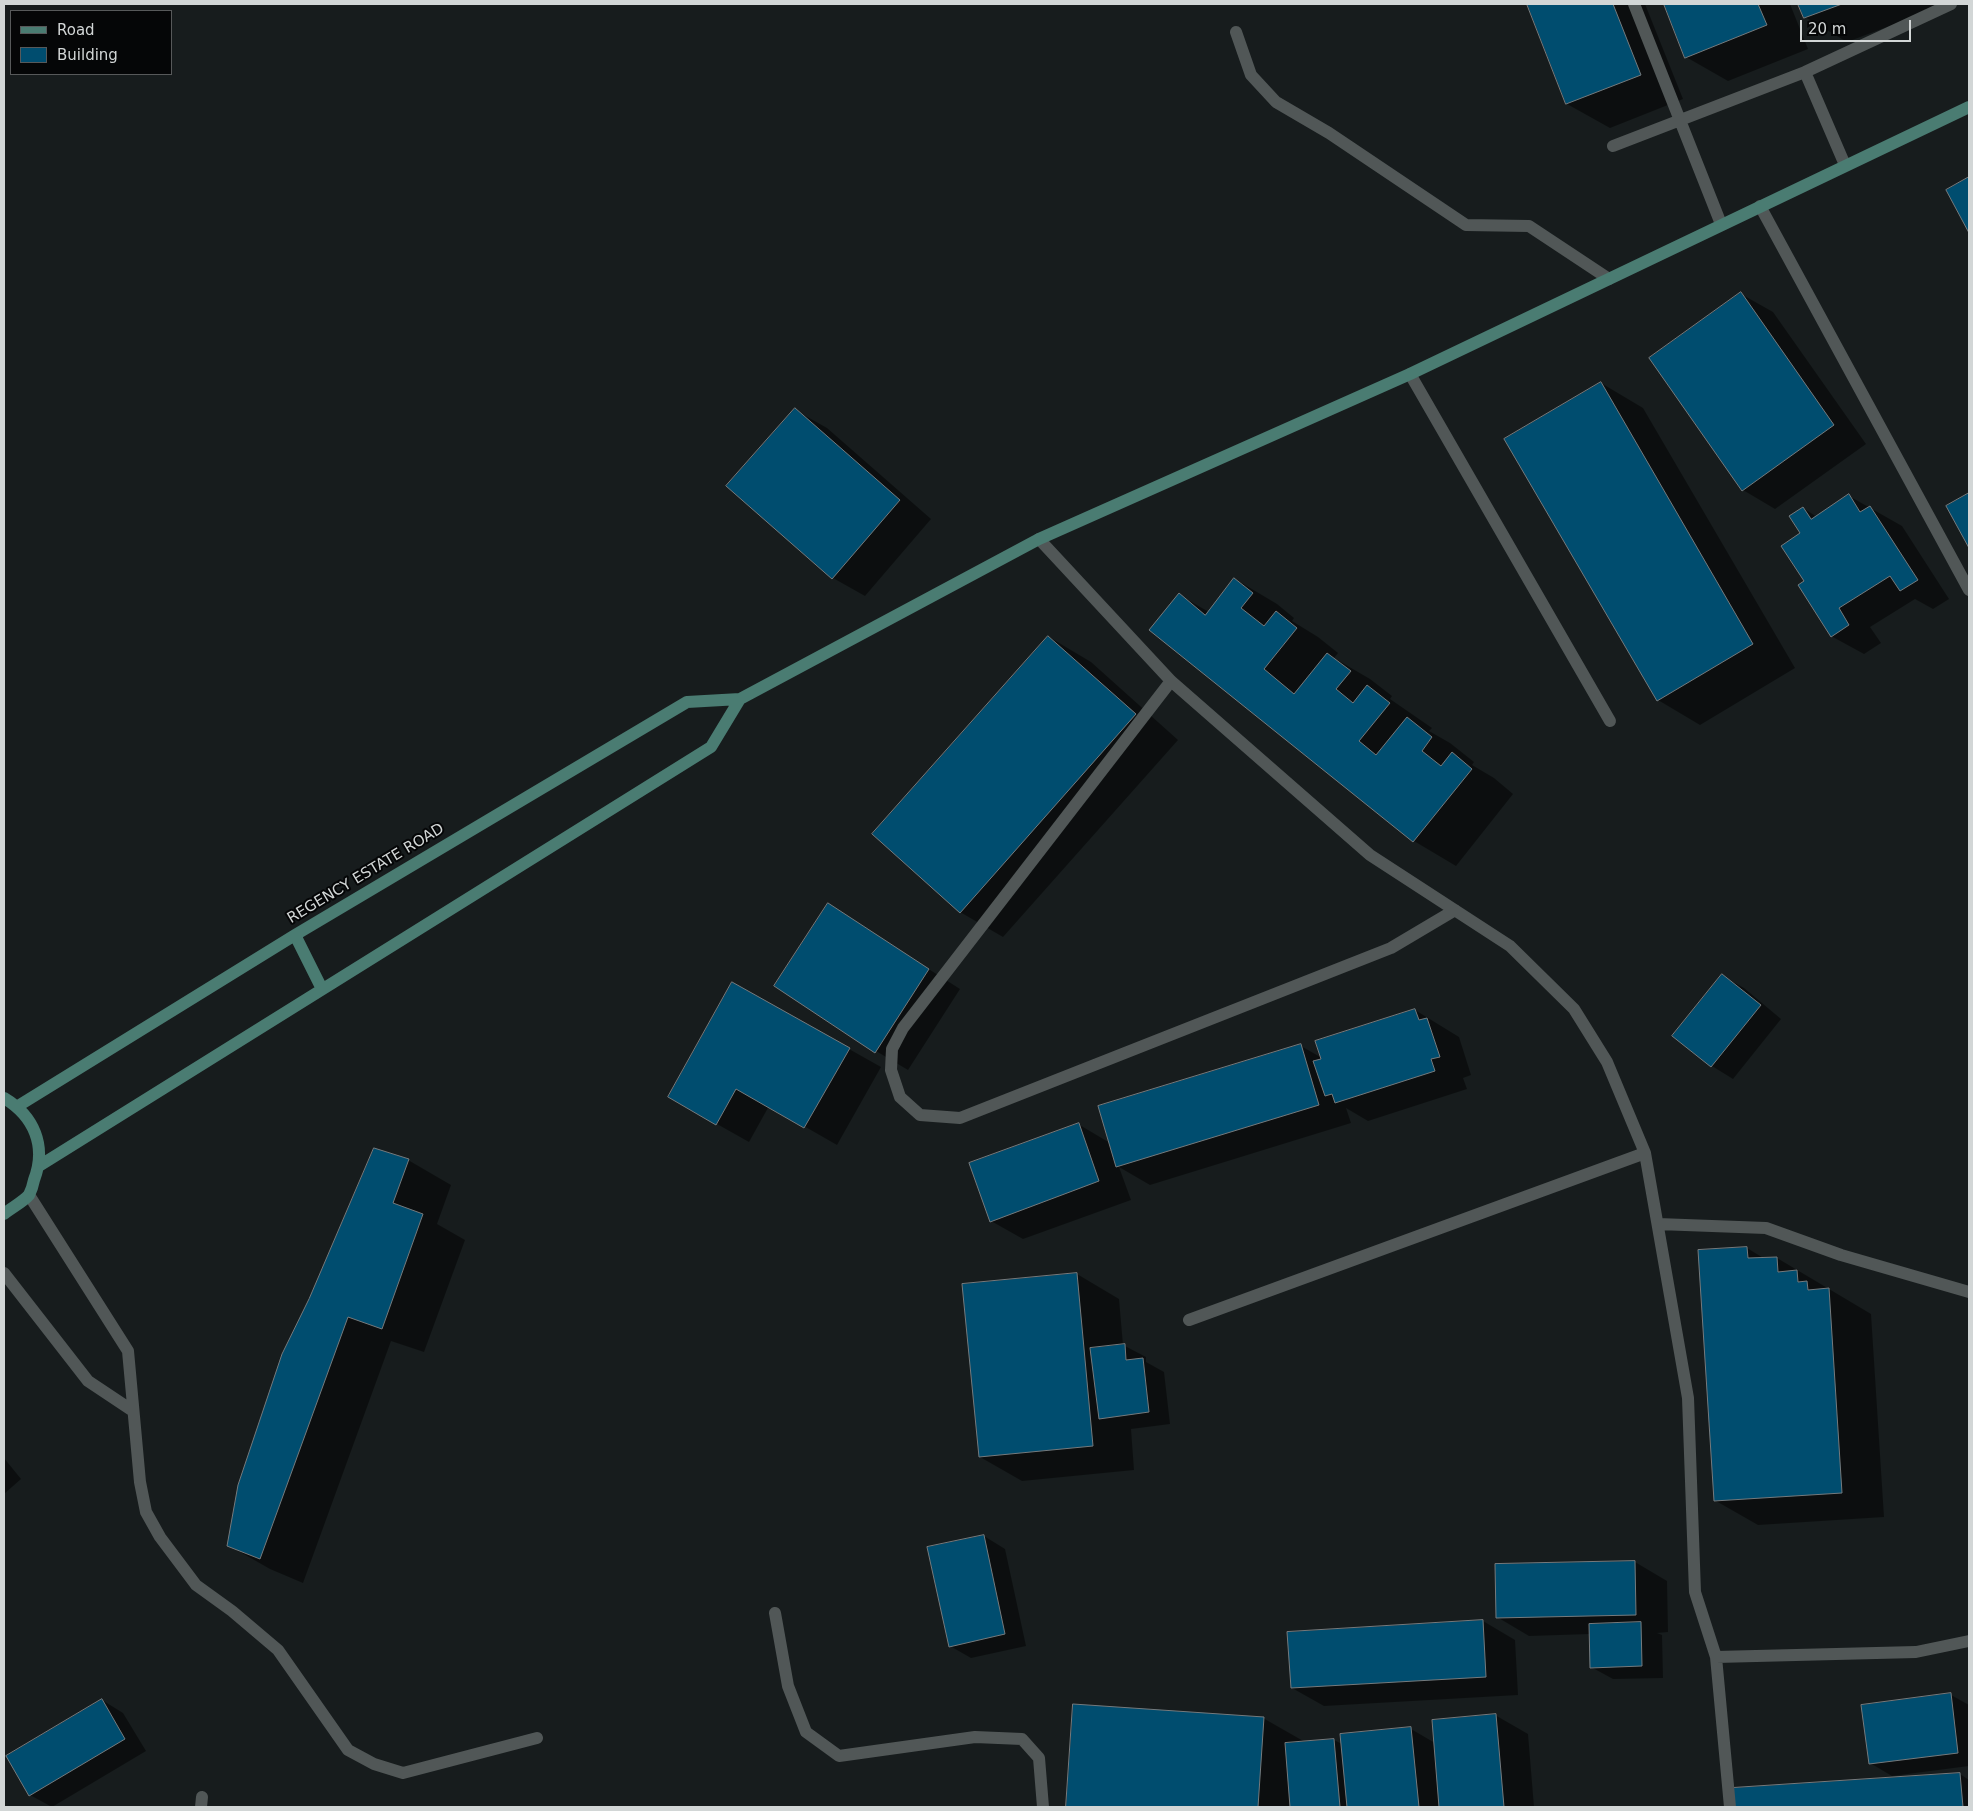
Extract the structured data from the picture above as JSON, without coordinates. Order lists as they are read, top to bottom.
{
  "streets": {
    "street": ["REGENCY ESTATE ROAD"]
  },
  "legend": ["Road", "Building"],
  "scale_bar": "20 m"
}
